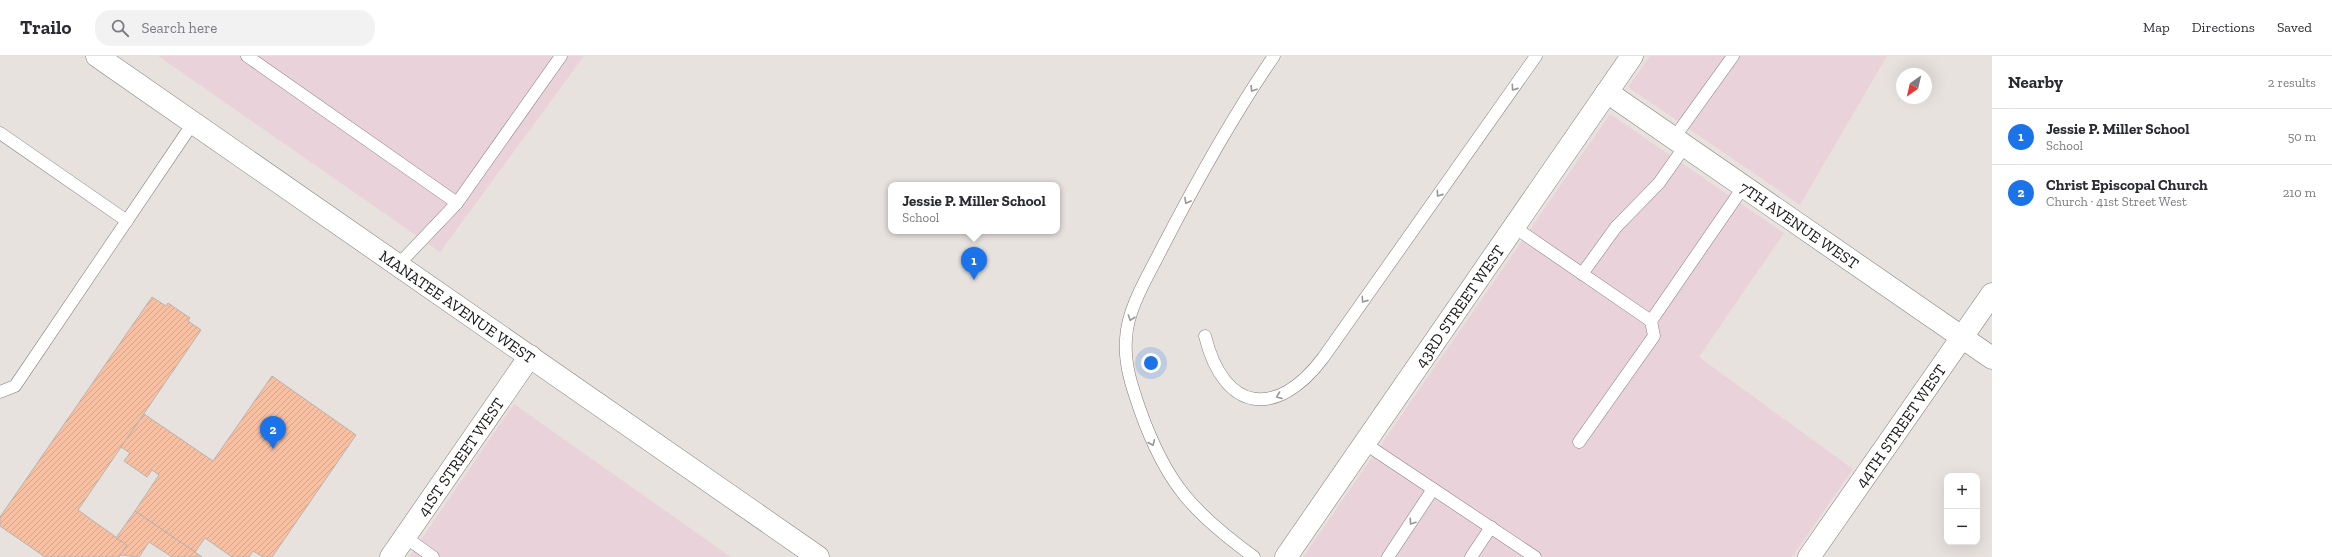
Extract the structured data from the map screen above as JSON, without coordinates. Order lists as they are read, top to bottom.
{
  "streets": {
    "street": [
      "7TH AVENUE WEST",
      "MANATEE AVENUE WEST",
      "43RD STREET WEST",
      "44TH STREET WEST",
      "41ST STREET WEST"
    ]
  },
  "crossings": [
    ["7TH AVENUE WEST", "43RD STREET WEST"],
    ["7TH AVENUE WEST", "44TH STREET WEST"],
    ["MANATEE AVENUE WEST", "41ST STREET WEST"]
  ],
  "north": "bottom left",
  "page": {
    "header": "Trailo",
    "search": "Search here",
    "nav": ["Map", "Directions", "Saved"],
    "heading": ["Nearby", "2 results"],
    "list": [
      {
        "mark": "1",
        "name": "Jessie P. Miller School",
        "note": "School",
        "value": "50 m"
      },
      {
        "mark": "2",
        "name": "Christ Episcopal Church",
        "note": "Church · 41st Street West",
        "value": "210 m"
      }
    ],
    "popup": ["Jessie P. Miller School", "School"],
    "pins": ["1", "2"],
    "map_buttons": ["+", "−"]
  }
}
